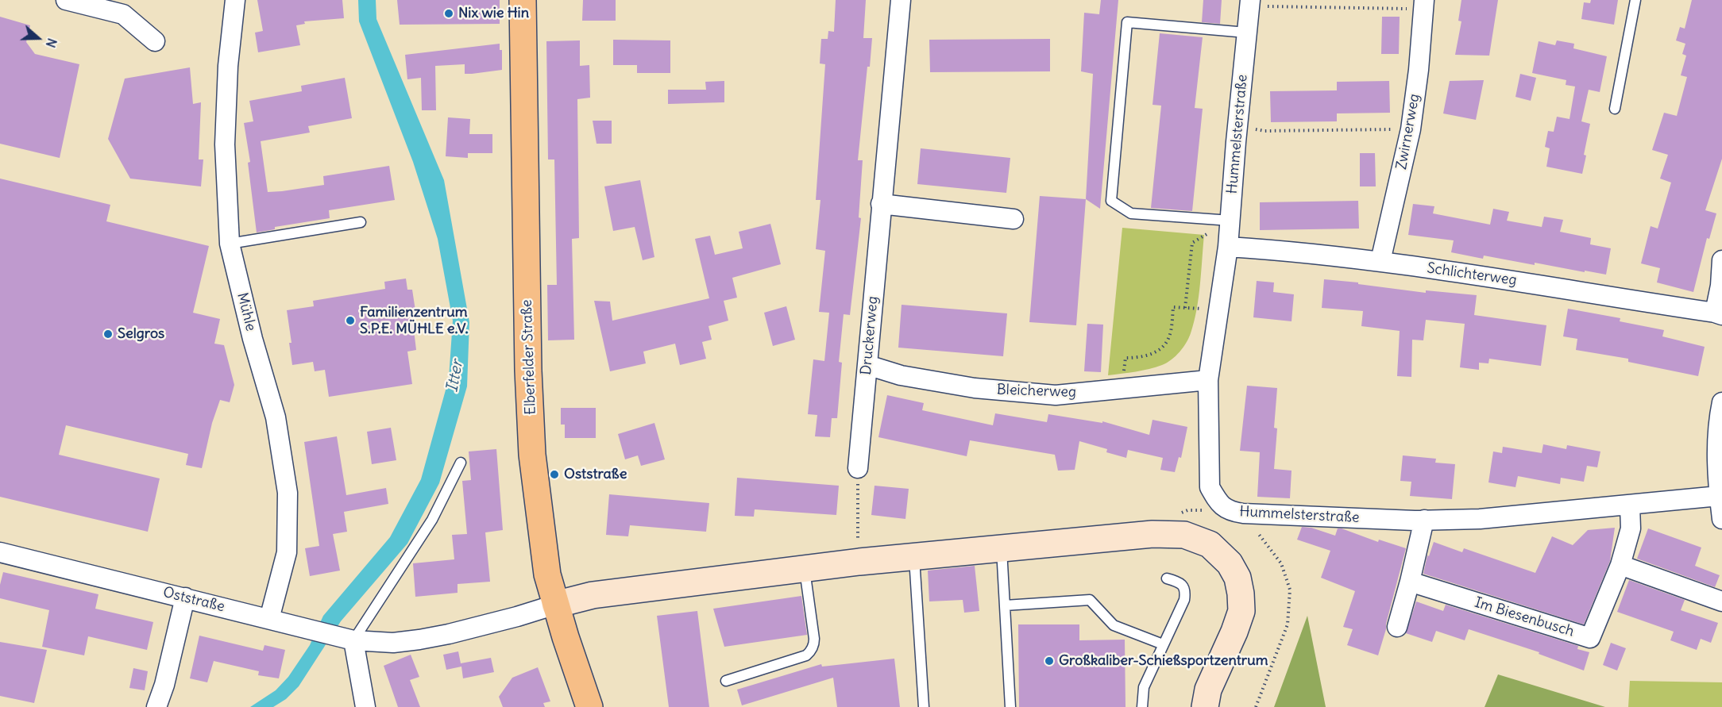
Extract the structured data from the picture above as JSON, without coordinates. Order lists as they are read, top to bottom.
{
  "streets": {
    "main road": ["Elberfelder Straße"],
    "street": [
      "Zwirnerweg",
      "Hummelsterstraße",
      "Schlichterweg",
      "Mühle",
      "Druckerweg",
      "Bleicherweg",
      "Oststraße",
      "Im Biesenbusch"
    ]
  },
  "crossings": [
    ["Zwirnerweg", "Schlichterweg"],
    ["Hummelsterstraße", "Schlichterweg"],
    ["Hummelsterstraße", "Bleicherweg"],
    ["Hummelsterstraße", "Im Biesenbusch"],
    ["Mühle", "Oststraße"],
    ["Druckerweg", "Bleicherweg"],
    ["Elberfelder Straße", "Oststraße"]
  ],
  "water": ["Itter"],
  "places": [
    "Nix wie Hin",
    "Familienzentrum S.P.E. MÜHLE e.V.",
    "Selgros",
    "Oststraße",
    "Großkaliber-Schießsportzentrum"
  ],
  "north": "right"
}
